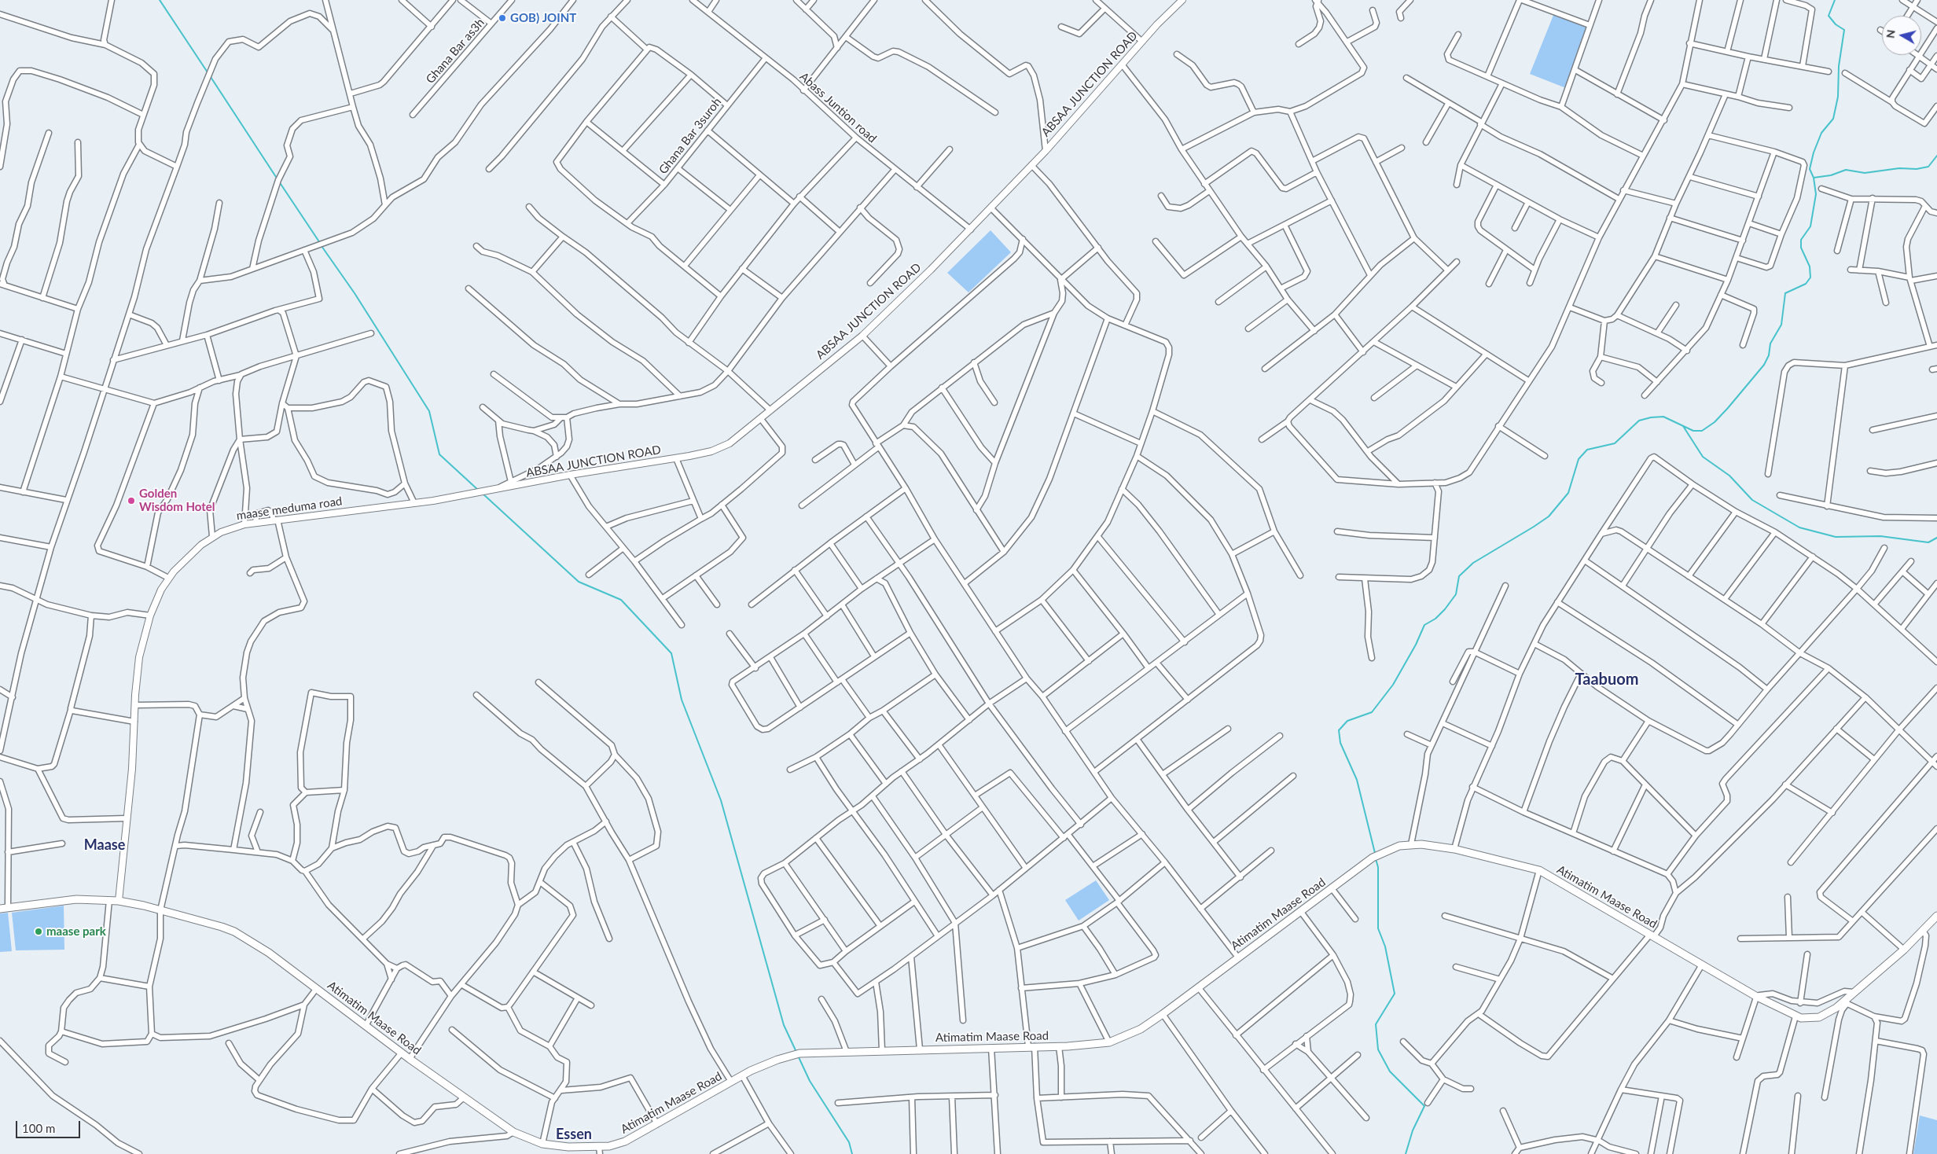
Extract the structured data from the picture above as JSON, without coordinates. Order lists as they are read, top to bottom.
{
  "streets": {
    "main road": ["Atimatim Maase Road"],
    "street": [
      "Ghana Bar as3h",
      "ABSAA JUNCTION ROAD",
      "Abass Juntion road",
      "Ghana Bar 3suroh",
      "maase meduma road"
    ]
  },
  "crossings": [
    ["ABSAA JUNCTION ROAD", "Abass Juntion road"],
    ["ABSAA JUNCTION ROAD", "maase meduma road"],
    ["Abass Juntion road", "Ghana Bar 3suroh"],
    ["maase meduma road", "Atimatim Maase Road"]
  ],
  "districts": ["Taabuom", "Maase", "Essen"],
  "places": ["GOB) JOINT", "Golden Wisdom Hotel", "maase park"],
  "scale_bar": "100 m",
  "north": "left"
}
